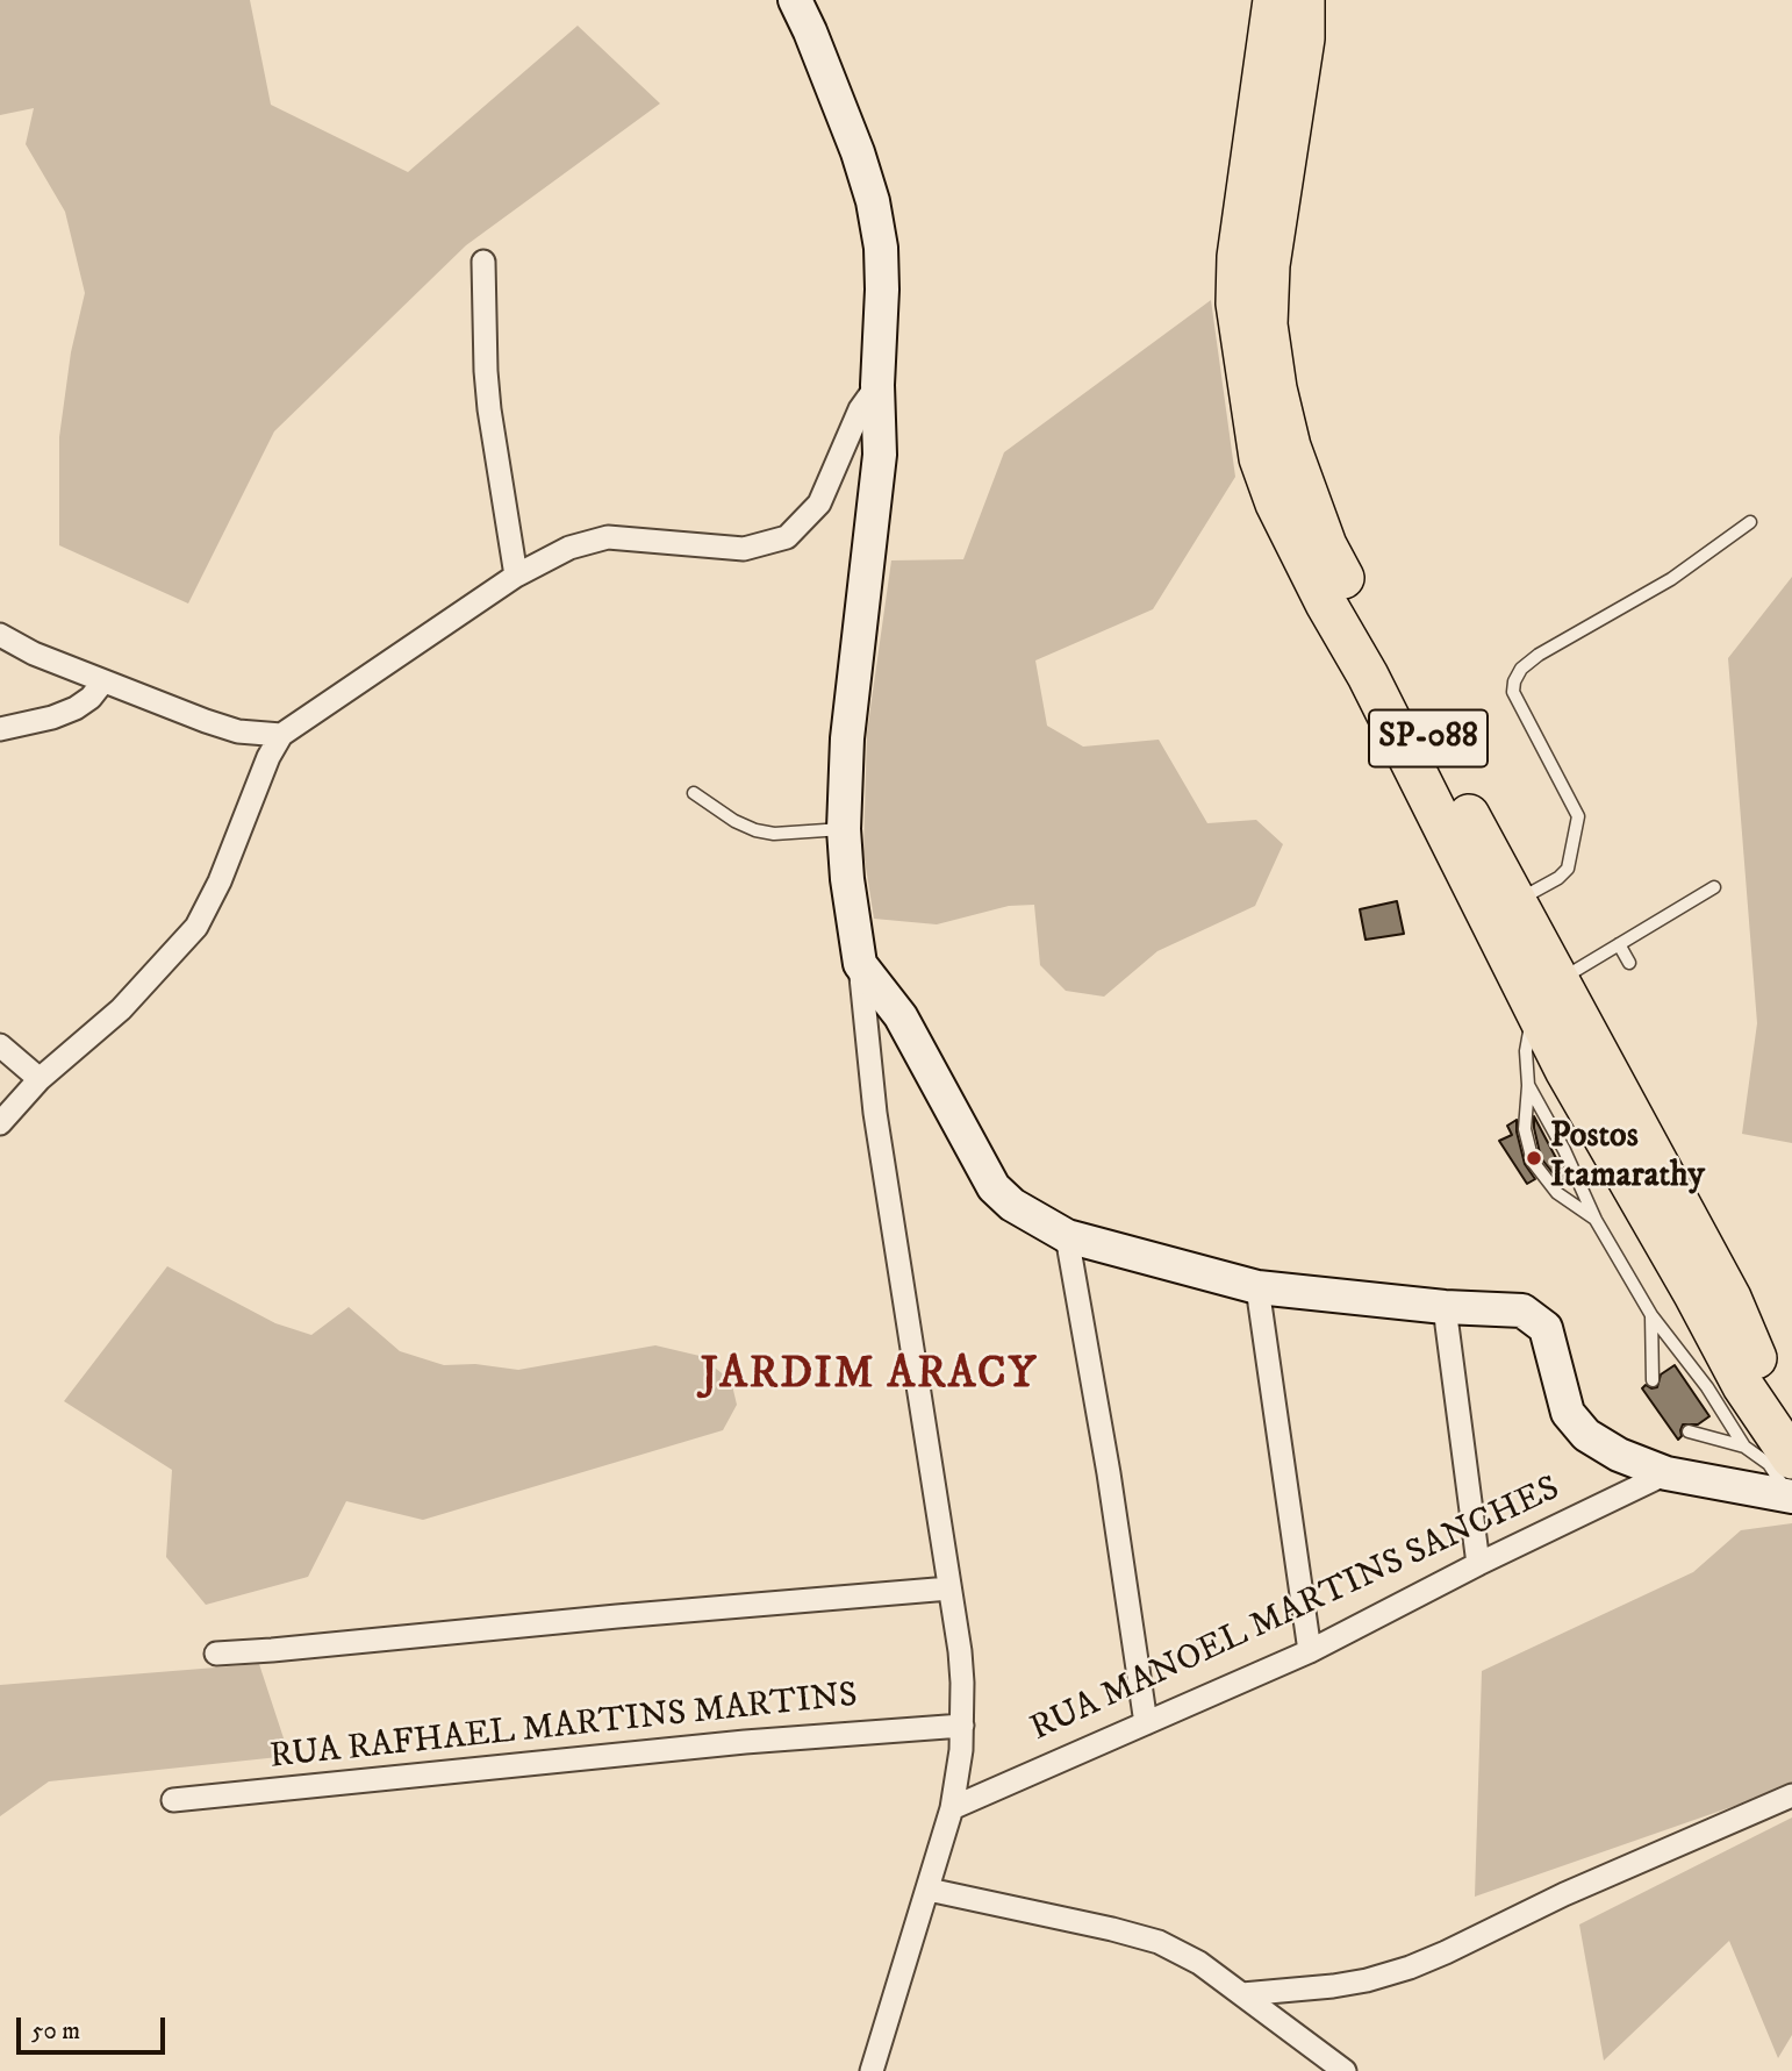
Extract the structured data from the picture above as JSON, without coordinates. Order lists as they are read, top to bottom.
{
  "streets": {
    "highway": ["SP-088"],
    "street": ["RUA MANOEL MARTINS SANCHES", "RUA RAFHAEL MARTINS MARTINS"]
  },
  "districts": ["JARDIM ARACY"],
  "places": ["Postos Itamarathy"],
  "scale_bar": "50 m"
}
